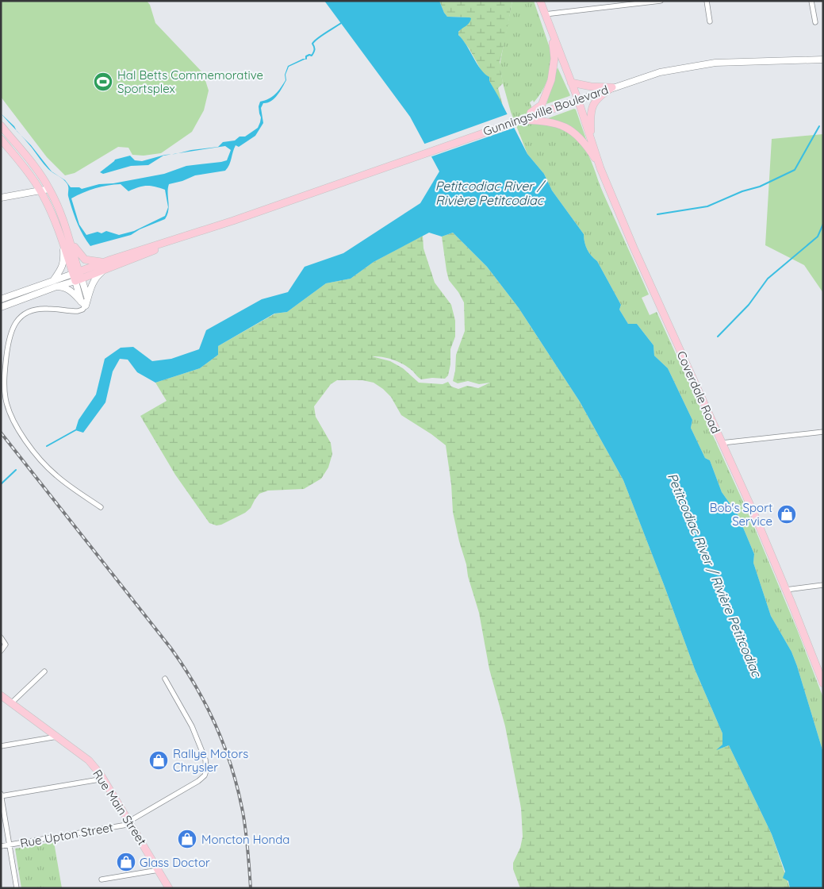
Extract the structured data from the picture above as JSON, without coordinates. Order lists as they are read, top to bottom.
{
  "streets": {
    "main road": ["Gunningsville Boulevard", "Coverdale Road", "Rue Main Street"],
    "street": ["Rue Upton Street"]
  },
  "crossings": [
    ["Gunningsville Boulevard", "Coverdale Road"],
    ["Rue Main Street", "Rue Upton Street"]
  ],
  "water": ["Petitcodiac River / Rivière Petitcodiac"],
  "places": {
    "sports": ["Hal Betts Commemorative Sportsplex"],
    "shop": [
      "Bob's Sport Service",
      "Rallye Motors Chrysler",
      "Moncton Honda",
      "Glass Doctor"
    ]
  }
}
